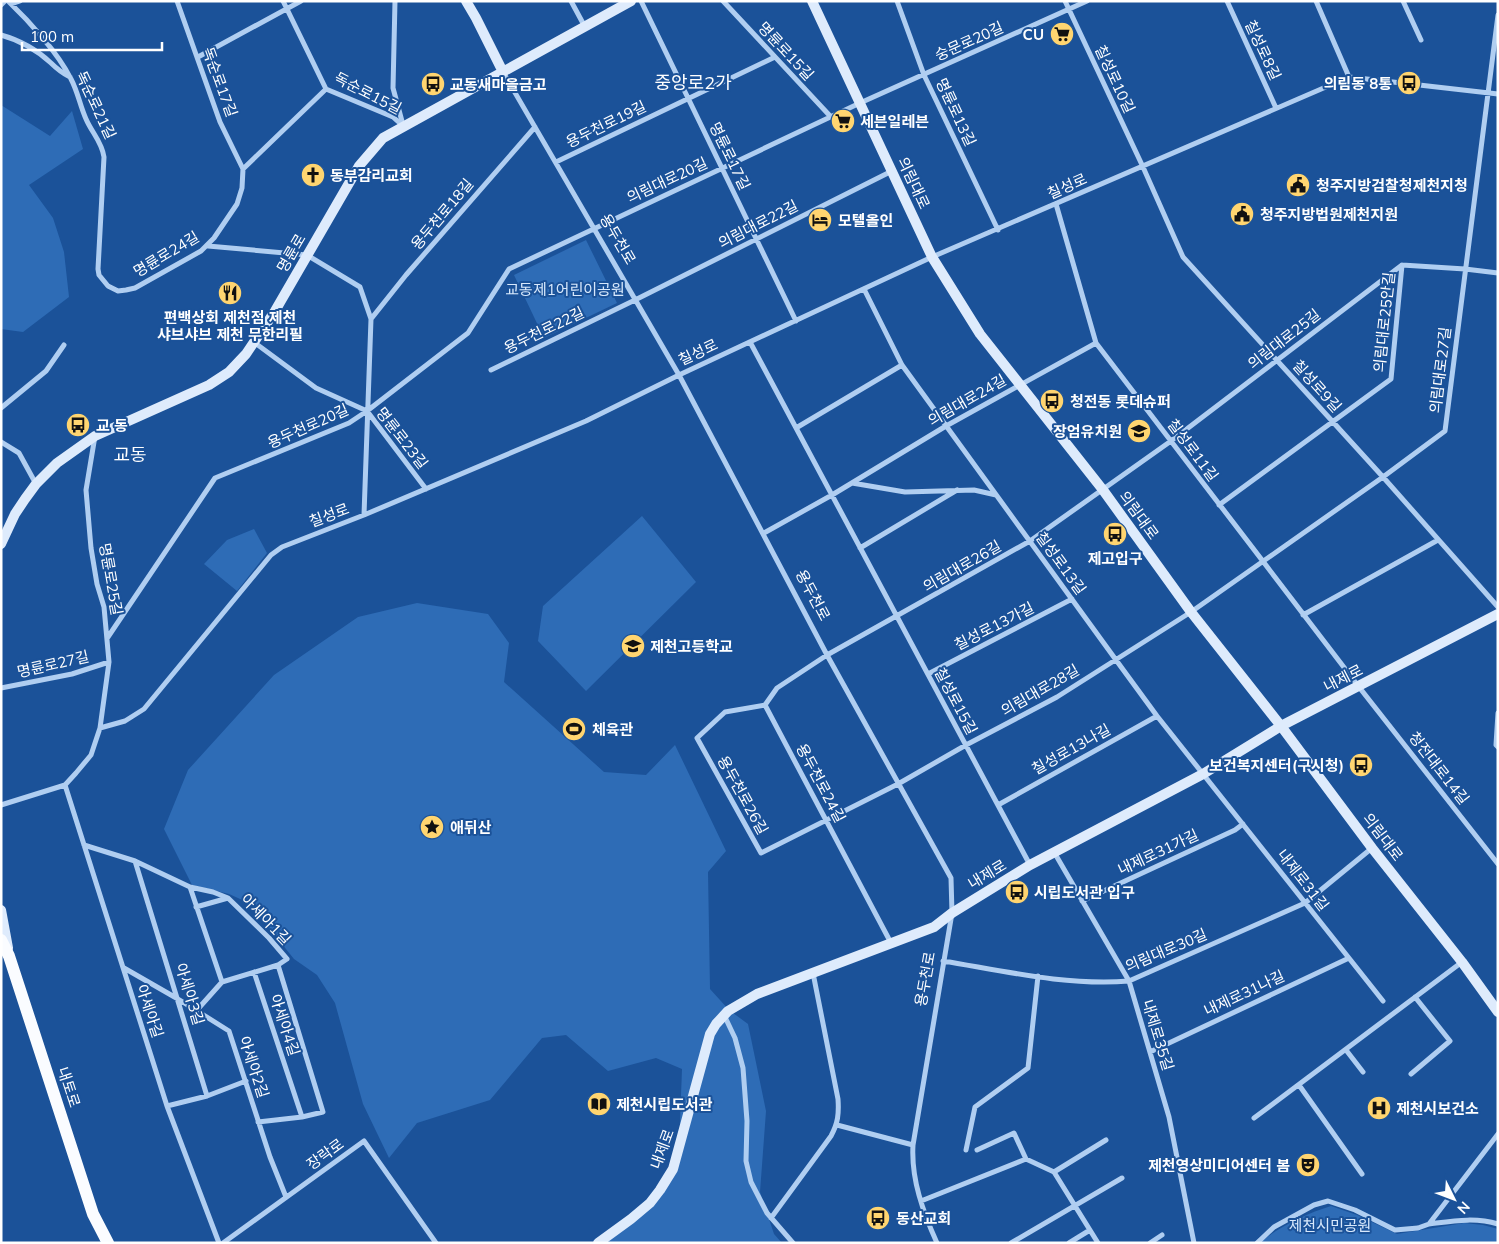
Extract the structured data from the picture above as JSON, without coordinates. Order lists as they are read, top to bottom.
{
  "streets": {
    "main road": ["내토로"],
    "street": [
      "숭문로20길",
      "칠성로8길",
      "명륜로15길",
      "칠성로10길",
      "독순로17길",
      "독순로15길",
      "독순로21길",
      "명륜로13길",
      "용두천로19길",
      "명륜로17길",
      "의림대로20길",
      "의림대로",
      "칠성로",
      "용두천로18길",
      "의림대로22길",
      "용두천로",
      "명륜로",
      "명륜로24길",
      "의림대로25안길",
      "용두천로22길",
      "의림대로25길",
      "의림대로27길",
      "칠성로9길",
      "의림대로24길",
      "용두천로20길",
      "명륜로23길",
      "칠성로11길",
      "칠성로13길",
      "의림대로26길",
      "명륜로25길",
      "칠성로13가길",
      "명륜로27길",
      "내제로",
      "의림대로28길",
      "칠성로15길",
      "칠성로13나길",
      "청전대로14길",
      "용두천로24길",
      "용두천로26길",
      "내제로31가길",
      "내제로31길",
      "아세아1길",
      "의림대로30길",
      "내제로31나길",
      "아세아3길",
      "아세아길",
      "아세아4길",
      "내제로35길",
      "아세아2길",
      "장락로"
    ]
  },
  "crossings": [
    ["숭문로20길", "칠성로10길"],
    ["숭문로20길", "명륜로13길"],
    ["숭문로20길", "의림대로20길"],
    ["숭문로20길", "의림대로"],
    ["칠성로8길", "칠성로"],
    ["명륜로15길", "용두천로19길"],
    ["명륜로15길", "의림대로20길"],
    ["칠성로10길", "칠성로"],
    ["칠성로10길", "칠성로9길"],
    ["독순로17길", "명륜로24길"],
    ["독순로15길", "명륜로"],
    ["독순로21길", "명륜로24길"],
    ["명륜로13길", "칠성로"],
    ["용두천로19길", "명륜로17길"],
    ["용두천로19길", "용두천로"],
    ["명륜로17길", "의림대로20길"],
    ["명륜로17길", "칠성로"],
    ["명륜로17길", "의림대로22길"],
    ["의림대로20길", "의림대로"],
    ["의림대로20길", "용두천로"],
    ["의림대로20길", "용두천로20길"],
    ["의림대로", "칠성로"],
    ["의림대로", "의림대로22길"],
    ["의림대로", "의림대로25길"],
    ["의림대로", "의림대로27길"],
    ["의림대로", "의림대로24길"],
    ["의림대로", "의림대로26길"],
    ["의림대로", "내제로"],
    ["의림대로", "의림대로28길"],
    ["의림대로", "의림대로30길"],
    ["칠성로", "용두천로"],
    ["칠성로", "의림대로27길"],
    ["칠성로", "칠성로9길"],
    ["칠성로", "명륜로23길"],
    ["칠성로", "칠성로11길"],
    ["칠성로", "칠성로13길"],
    ["칠성로", "명륜로25길"],
    ["칠성로", "칠성로15길"],
    ["용두천로18길", "용두천로"],
    ["의림대로22길", "용두천로"],
    ["의림대로22길", "용두천로22길"],
    ["용두천로", "명륜로"],
    ["용두천로", "용두천로22길"],
    ["용두천로", "의림대로24길"],
    ["용두천로", "용두천로20길"],
    ["용두천로", "의림대로26길"],
    ["용두천로", "내제로"],
    ["용두천로", "의림대로28길"],
    ["용두천로", "용두천로26길"],
    ["용두천로", "의림대로30길"],
    ["명륜로", "명륜로23길"],
    ["명륜로", "명륜로25길"],
    ["의림대로25안길", "의림대로25길"],
    ["의림대로25안길", "칠성로9길"],
    ["의림대로25안길", "칠성로11길"],
    ["의림대로25길", "칠성로9길"],
    ["의림대로25길", "칠성로11길"],
    ["의림대로25길", "의림대로26길"],
    ["의림대로27길", "칠성로9길"],
    ["의림대로27길", "칠성로11길"],
    ["의림대로27길", "의림대로28길"],
    ["의림대로24길", "칠성로11길"],
    ["의림대로24길", "칠성로13길"],
    ["의림대로24길", "칠성로15길"],
    ["용두천로20길", "명륜로23길"],
    ["용두천로20길", "명륜로25길"],
    ["칠성로11길", "내제로"],
    ["칠성로11길", "청전대로14길"],
    ["칠성로13길", "의림대로26길"],
    ["칠성로13길", "칠성로13가길"],
    ["칠성로13길", "내제로"],
    ["칠성로13길", "의림대로28길"],
    ["칠성로13길", "칠성로13나길"],
    ["칠성로13길", "내제로31길"],
    ["의림대로26길", "칠성로15길"],
    ["명륜로25길", "명륜로27길"],
    ["칠성로13가길", "칠성로15길"],
    ["내제로", "칠성로15길"],
    ["내제로", "청전대로14길"],
    ["내제로", "용두천로24길"],
    ["내제로", "내제로31길"],
    ["내제로", "내제로35길"],
    ["의림대로28길", "칠성로15길"],
    ["의림대로28길", "용두천로26길"],
    ["칠성로15길", "칠성로13나길"],
    ["용두천로24길", "용두천로26길"],
    ["내제로31가길", "내제로31길"],
    ["내제로31가길", "내제로35길"],
    ["내제로31길", "의림대로30길"],
    ["내제로31길", "내제로31나길"],
    ["아세아1길", "아세아4길"],
    ["의림대로30길", "내제로35길"],
    ["내제로31나길", "내제로35길"],
    ["아세아3길", "아세아2길"],
    ["아세아길", "아세아2길"],
    ["아세아2길", "장락로"]
  ],
  "districts": ["중앙로2가", "교동"],
  "parks": ["교동제1어린이공원", "제천시민공원"],
  "places": {
    "supermarket": ["CU", "세븐일레븐"],
    "bus stop": [
      "의림동 8통",
      "교동새마을금고",
      "청전동 롯데슈퍼",
      "교 동",
      "제고입구",
      "보건복지센터(구시청)",
      "시립도서관 입구",
      "동산교회"
    ],
    "church": ["동부감리교회"],
    "public building": ["청주지방검찰청제천지청", "청주지방법원제천지원"],
    "hotel": ["모텔올인"],
    "restaurant": ["편백상회 제천점 제천 샤브샤브 제천 무한리필"],
    "school or university": ["장엄유치원", "제천고등학교"],
    "sports": ["체육관"],
    "place": ["애뒤산"],
    "library": ["제천시립도서관"],
    "hospital": ["제천시보건소"],
    "theatre": ["제천영상미디어센터 봄"]
  },
  "scale_bar": "100 m",
  "north": "bottom right"
}
